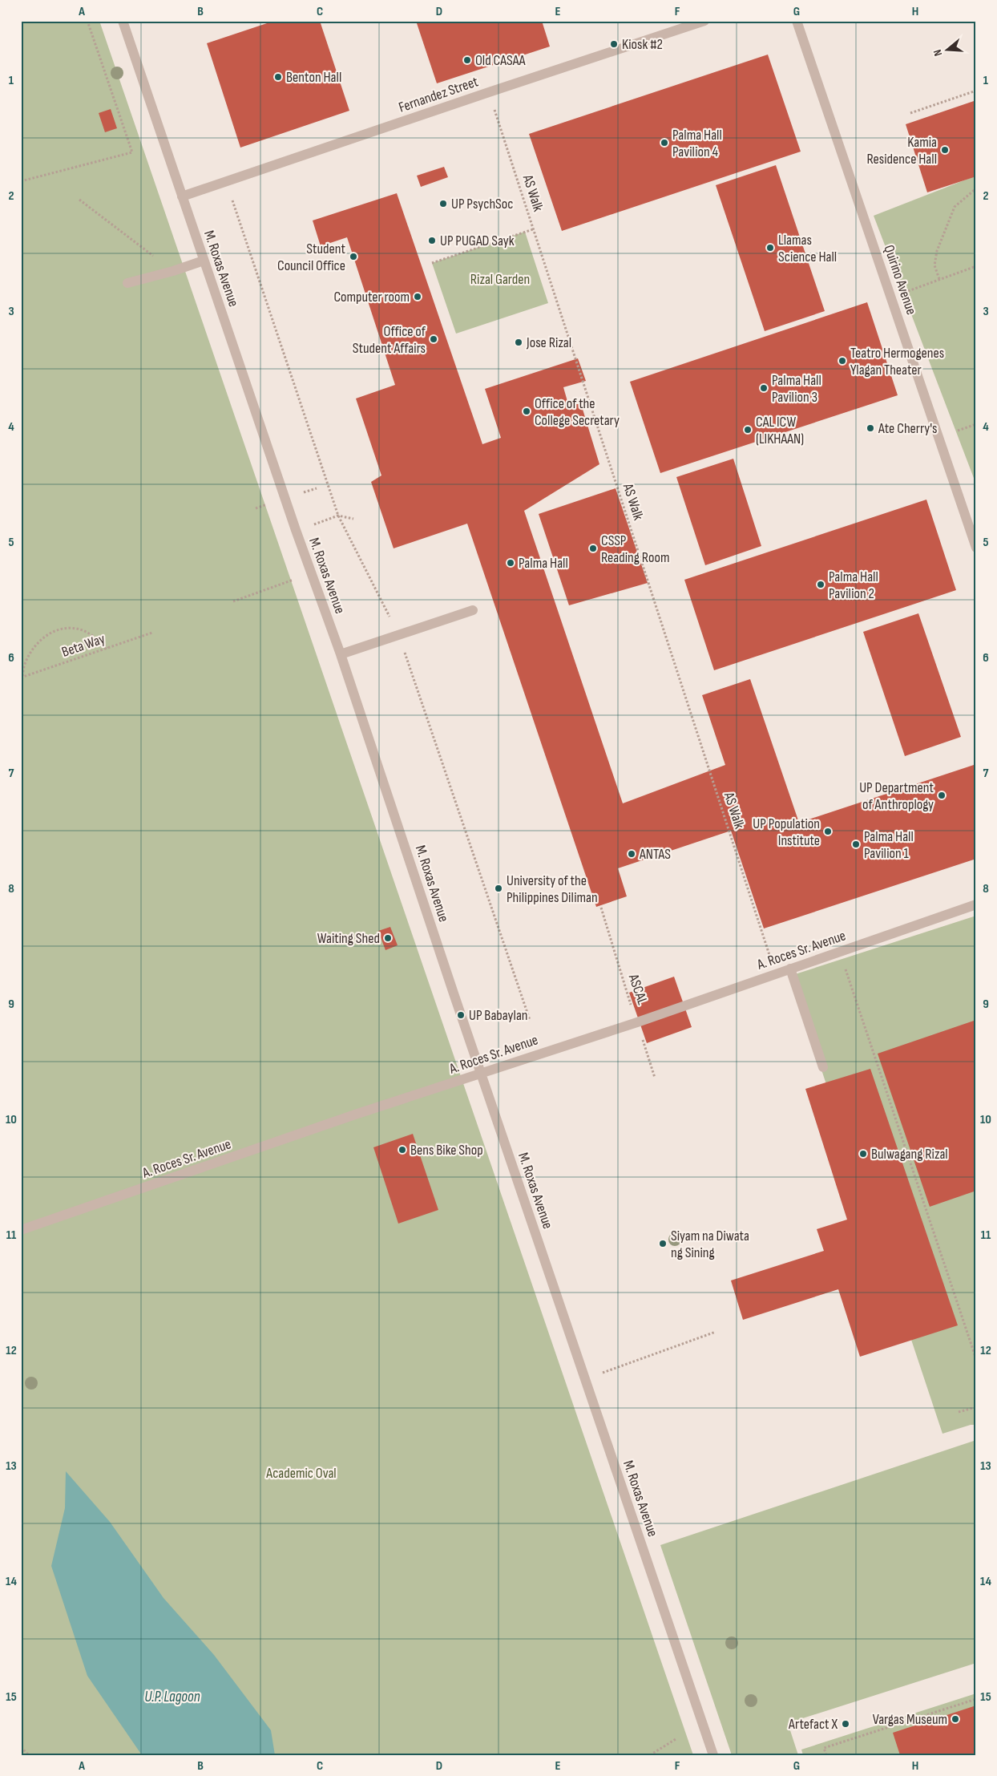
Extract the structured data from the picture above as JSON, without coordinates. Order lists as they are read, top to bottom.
{
  "streets": {
    "street": [
      "Fernandez Street",
      "M. Roxas Avenue",
      "Quirino Avenue",
      "A. Roces Sr. Avenue"
    ],
    "path": ["AS Walk", "Beta Way", "ASCAL"]
  },
  "crossings": [
    ["Fernandez Street", "AS Walk"],
    ["Fernandez Street", "M. Roxas Avenue"],
    ["M. Roxas Avenue", "A. Roces Sr. Avenue"],
    ["A. Roces Sr. Avenue", "ASCAL"]
  ],
  "water": ["U.P. Lagoon"],
  "parks": ["Rizal Garden", "Academic Oval"],
  "places": [
    "Kiosk #2",
    "Old CASAA",
    "Benton Hall",
    "Palma Hall Pavilion 4",
    "Kamia Residence Hall",
    "UP PsychSoc",
    "UP PUGAD Sayk",
    "Llamas Science Hall",
    "Student Council Office",
    "Computer room",
    "Office of Student Affairs",
    "Jose Rizal",
    "Teatro Hermogenes Ylagan Theater",
    "Palma Hall Pavilion 3",
    "Office of the College Secretary",
    "Ate Cherry's",
    "CAL ICW (LIKHAAN)",
    "CSSP Reading Room",
    "Palma Hall",
    "Palma Hall Pavilion 2",
    "UP Department of Anthroplogy",
    "UP Population Institute",
    "Palma Hall Pavilion 1",
    "ANTAS",
    "University of the Philippines Diliman",
    "Waiting Shed",
    "UP Babaylan",
    "Bens Bike Shop",
    "Bulwagang Rizal",
    "Siyam na Diwata ng Sining",
    "Vargas Museum",
    "Artefact X"
  ],
  "north": "left",
  "grid": {
    "columns": [
      "A",
      "B",
      "C",
      "D",
      "E",
      "F",
      "G",
      "H"
    ],
    "rows": [
      "1",
      "2",
      "3",
      "4",
      "5",
      "6",
      "7",
      "8",
      "9",
      "10",
      "11",
      "12",
      "13",
      "14",
      "15"
    ]
  }
}
